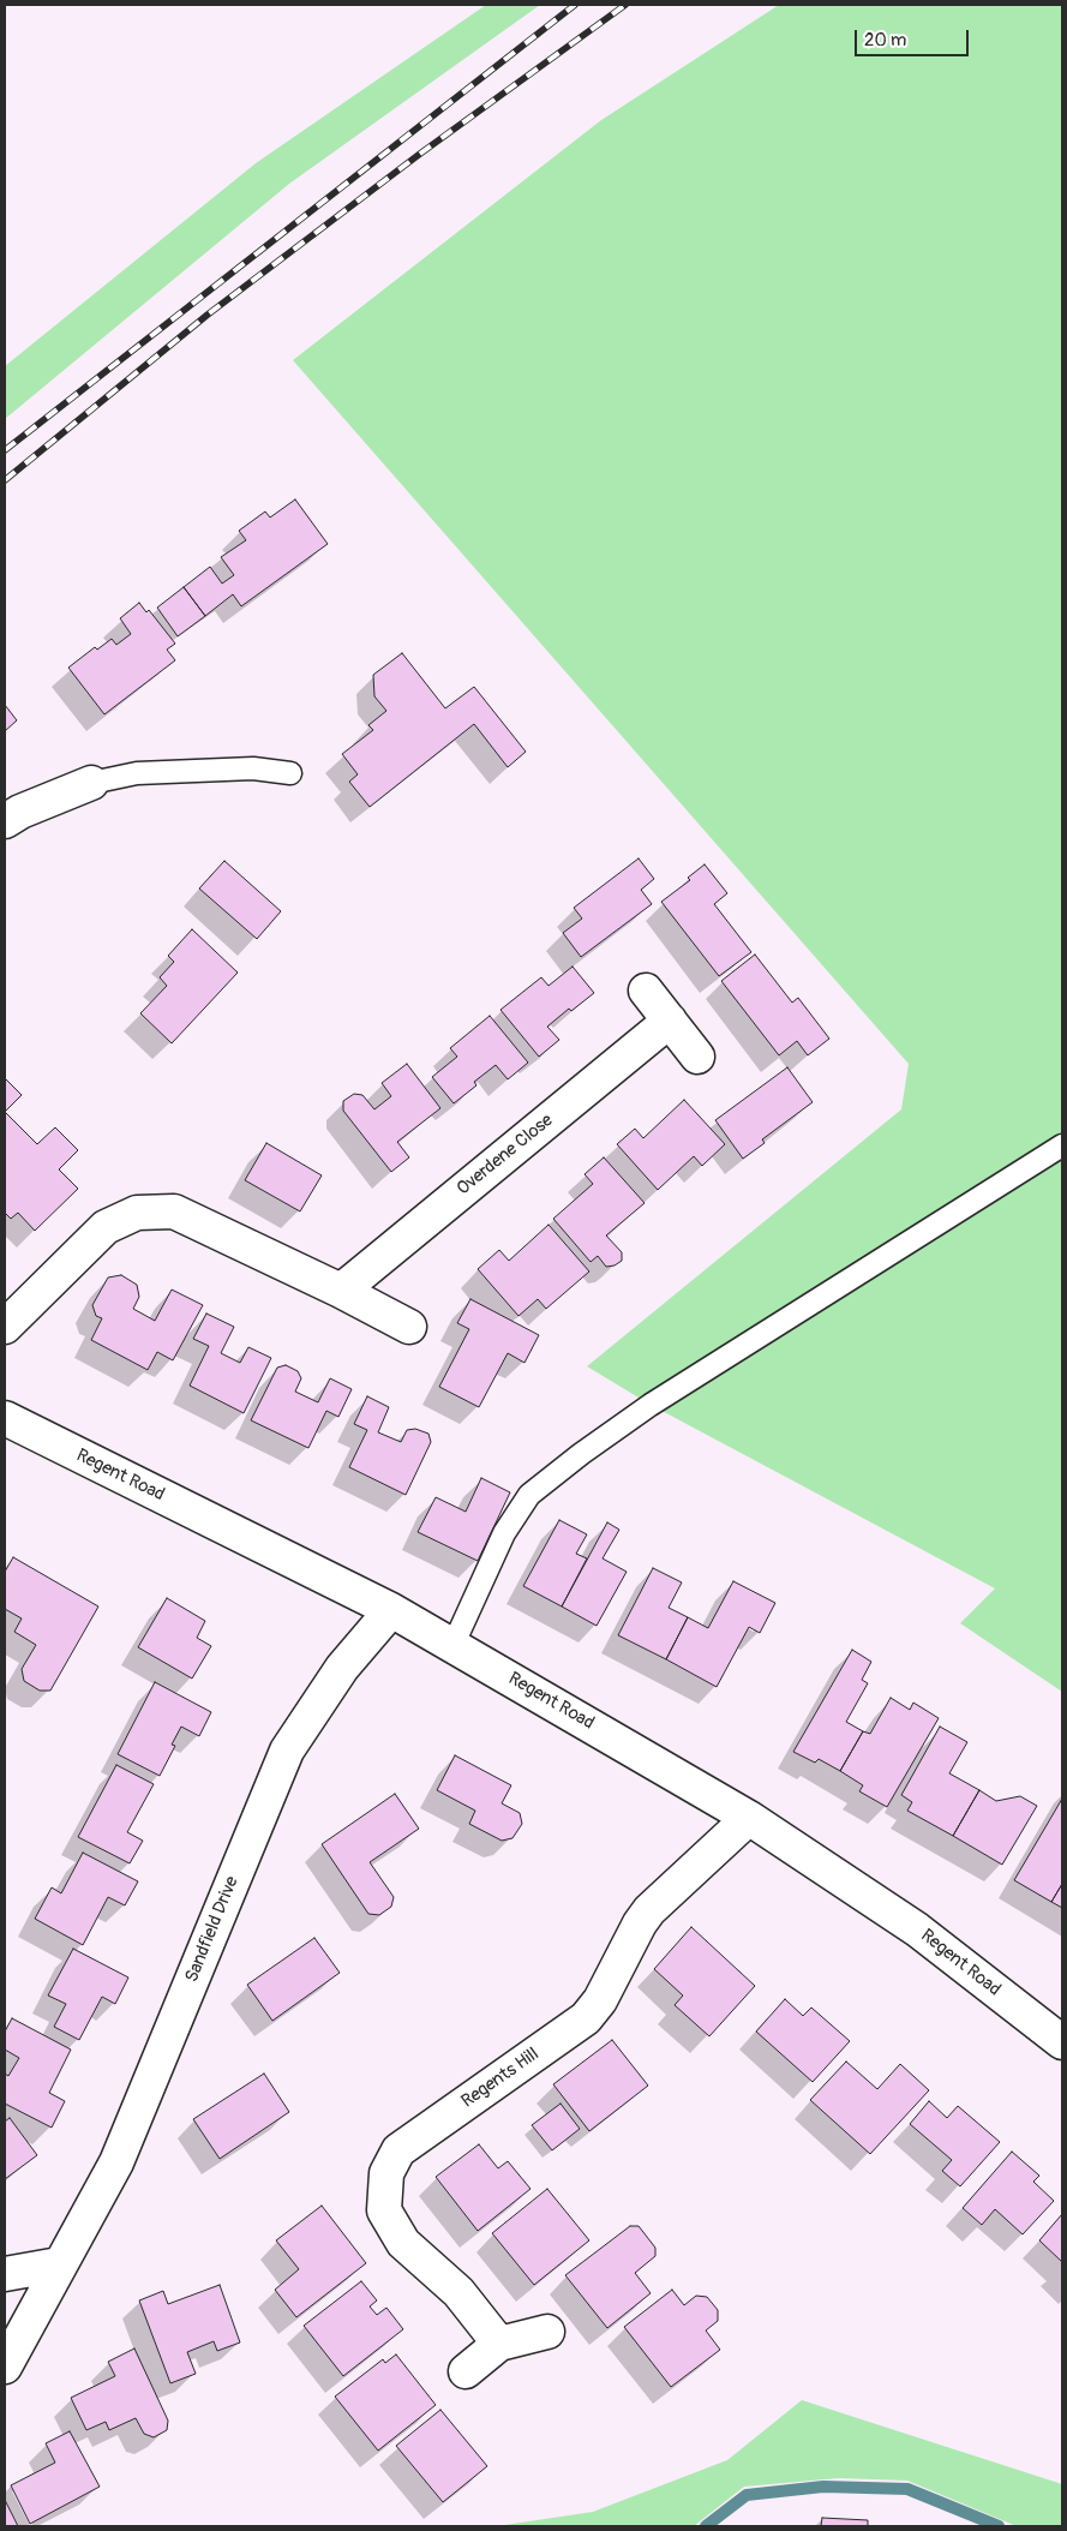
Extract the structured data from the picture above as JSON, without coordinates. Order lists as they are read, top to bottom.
{
  "streets": {
    "street": [
      "Overdene Close",
      "Regent Road",
      "Sandfield Drive",
      "Regents Hill"
    ]
  },
  "crossings": [
    ["Regent Road", "Sandfield Drive"],
    ["Regent Road", "Regents Hill"]
  ],
  "scale_bar": "20 m"
}
